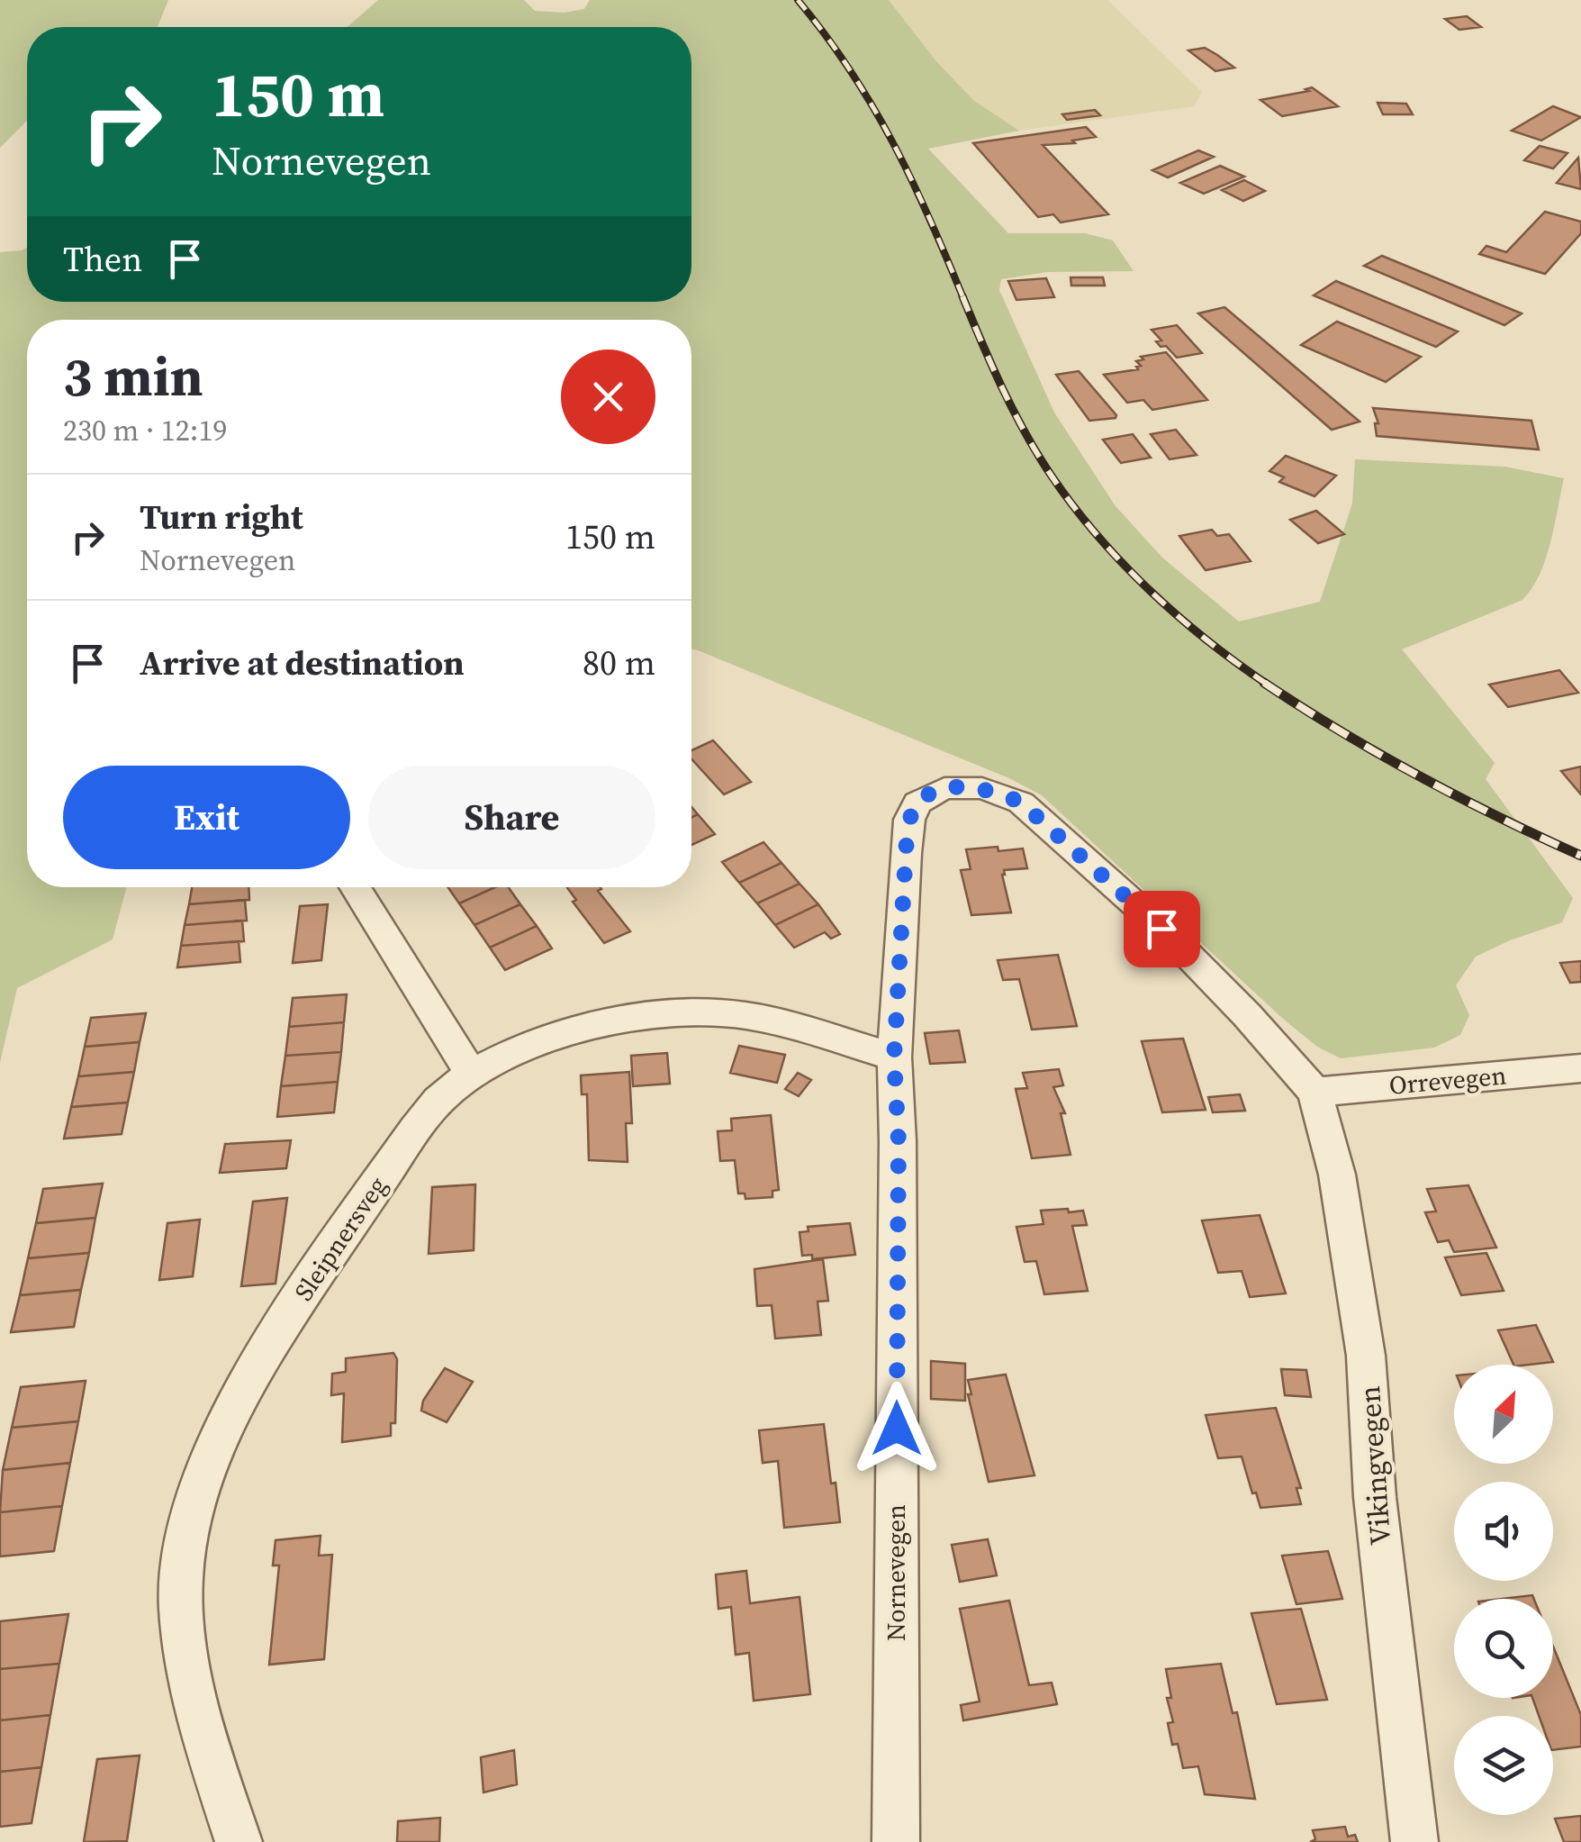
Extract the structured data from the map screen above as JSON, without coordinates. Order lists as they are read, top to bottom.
{
  "streets": {
    "street": [
      "Orrevegen",
      "Sleipnersveg",
      "Vikingvegen",
      "Nornevegen"
    ]
  },
  "crossings": [
    ["Orrevegen", "Vikingvegen"],
    ["Orrevegen", "Nornevegen"],
    ["Sleipnersveg", "Nornevegen"],
    ["Vikingvegen", "Nornevegen"]
  ],
  "north": "top right",
  "page": {
    "turn": ["150 m", "Nornevegen"],
    "then": "Then",
    "heading": ["3 min", "230 m · 12:19"],
    "list": [
      {
        "name": "Turn right",
        "note": "Nornevegen",
        "value": "150 m"
      },
      {
        "name": "Arrive at destination",
        "value": "80 m"
      }
    ],
    "buttons": ["Exit", "Share"]
  }
}
